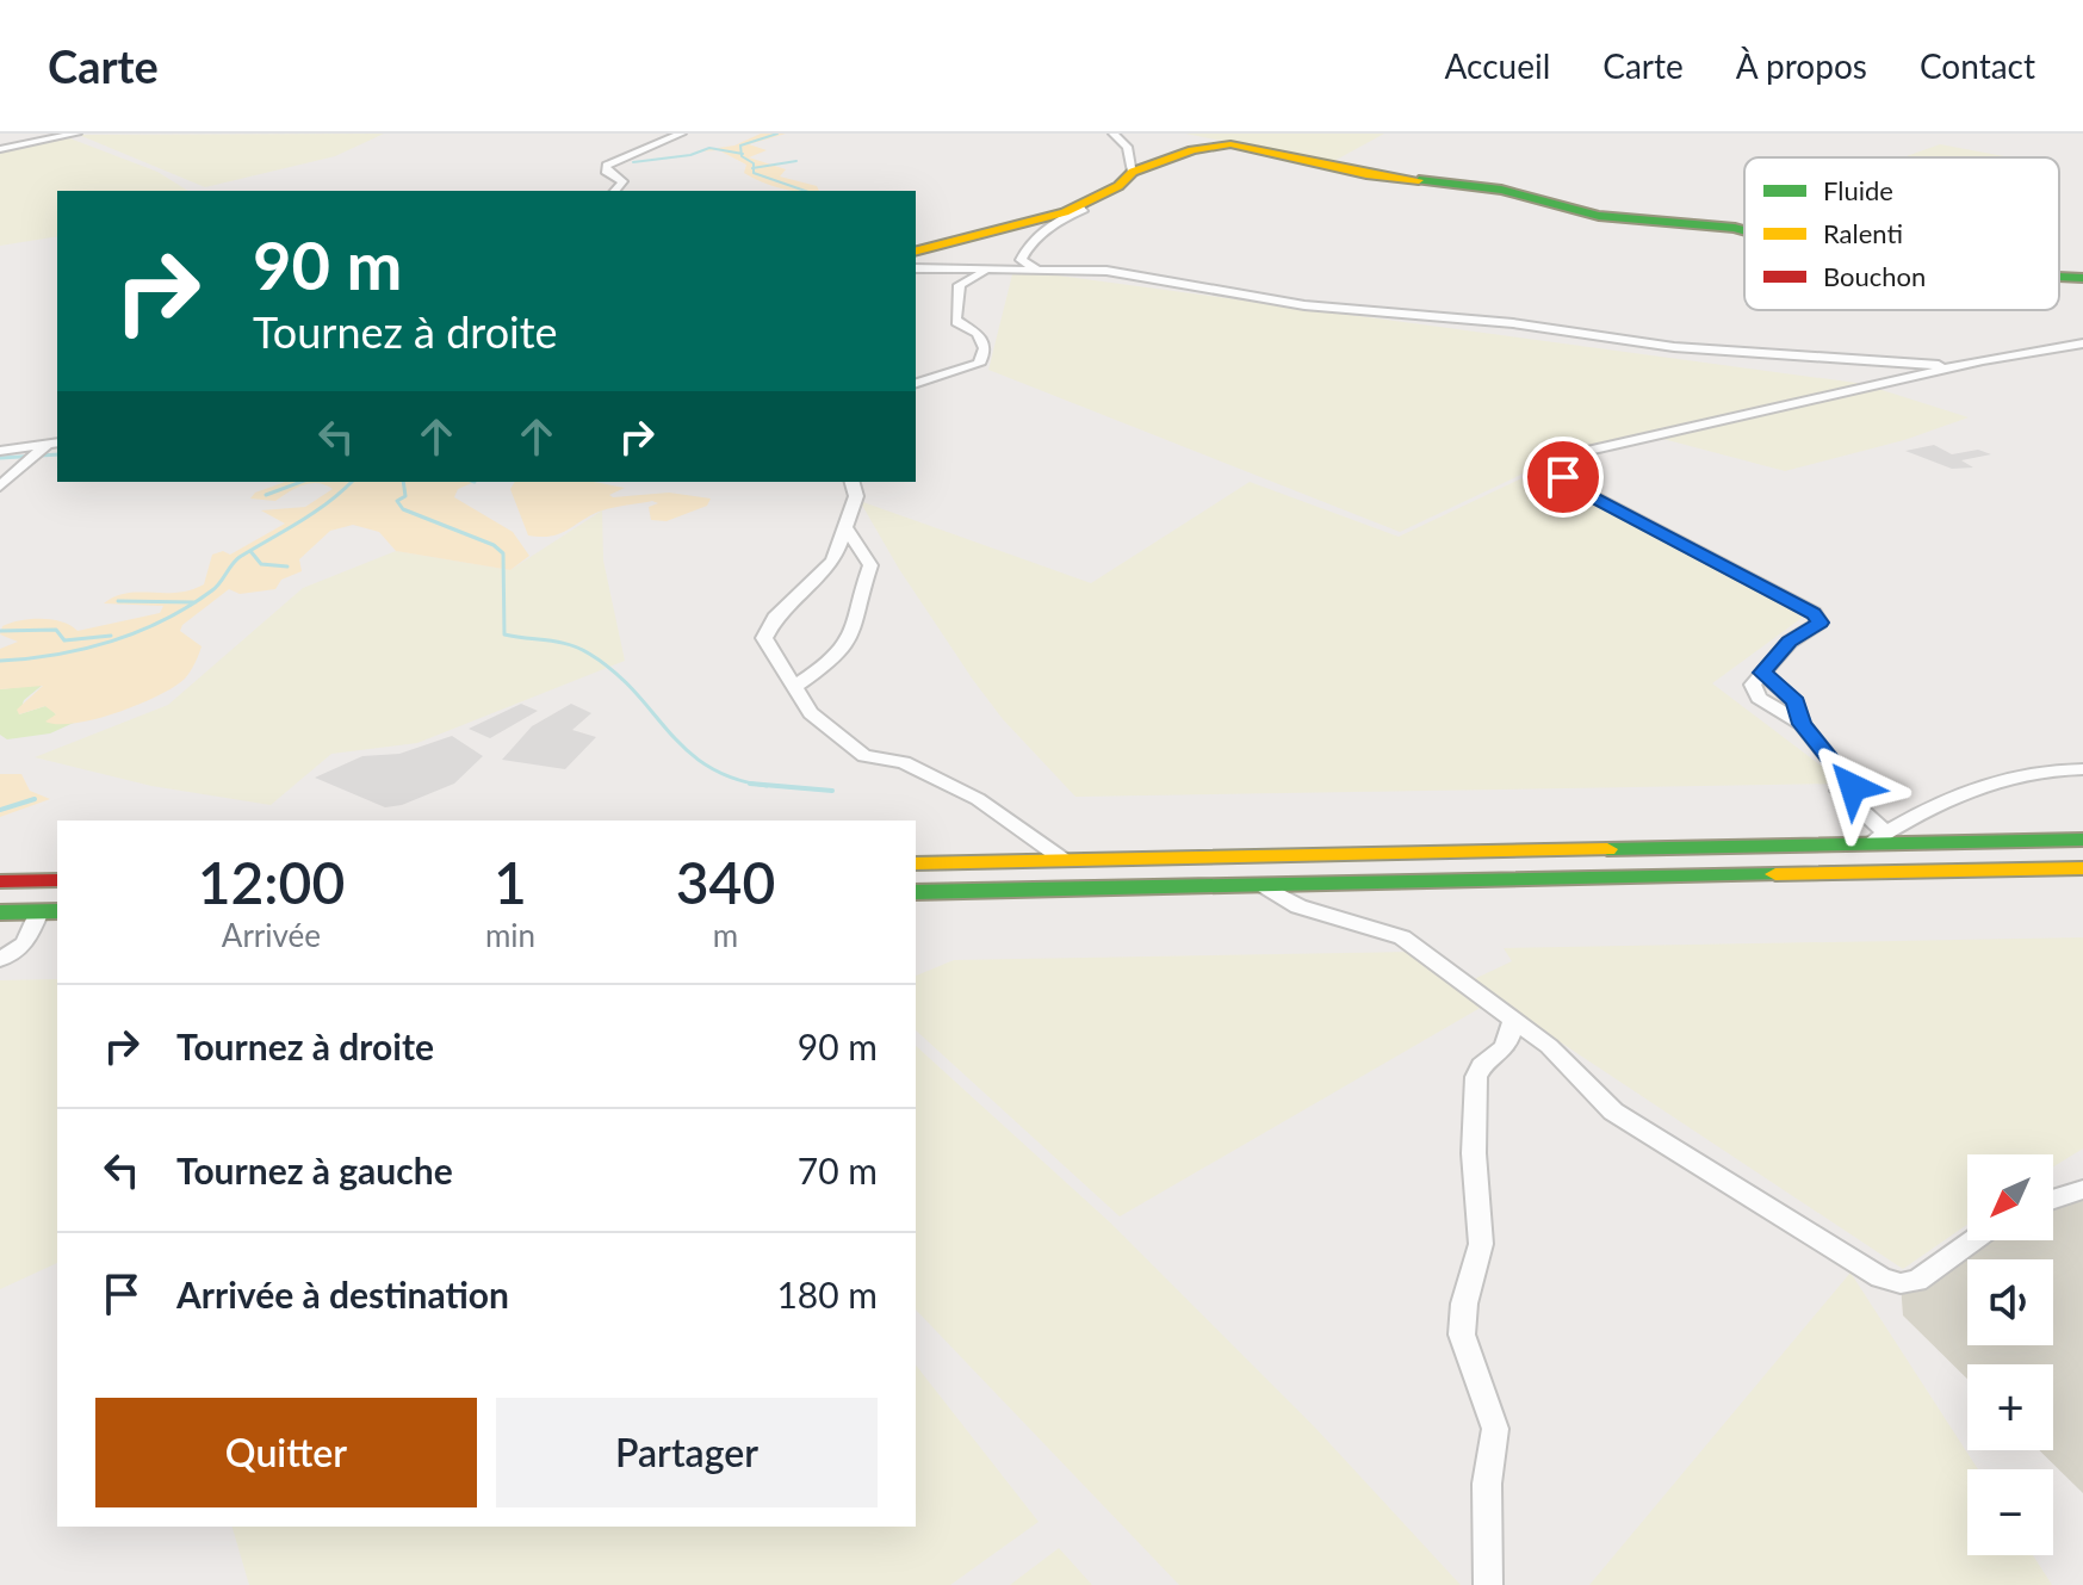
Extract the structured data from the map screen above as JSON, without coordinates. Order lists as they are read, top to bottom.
{
  "legend": ["Fluide", "Ralenti", "Bouchon"],
  "north": "bottom left",
  "page": {
    "header": "Carte",
    "nav": [
      "Accueil",
      "Carte",
      "À propos",
      "Contact"
    ],
    "turn": ["90 m", "Tournez à droite"],
    "eta": [
      "12:00",
      "Arrivée",
      "1",
      "min",
      "340",
      "m"
    ],
    "list": [
      {
        "name": "Tournez à droite",
        "value": "90 m"
      },
      {
        "name": "Tournez à gauche",
        "value": "70 m"
      },
      {
        "name": "Arrivée à destination",
        "value": "180 m"
      }
    ],
    "map_buttons": ["+", "−"],
    "buttons": ["Quitter", "Partager"]
  }
}
